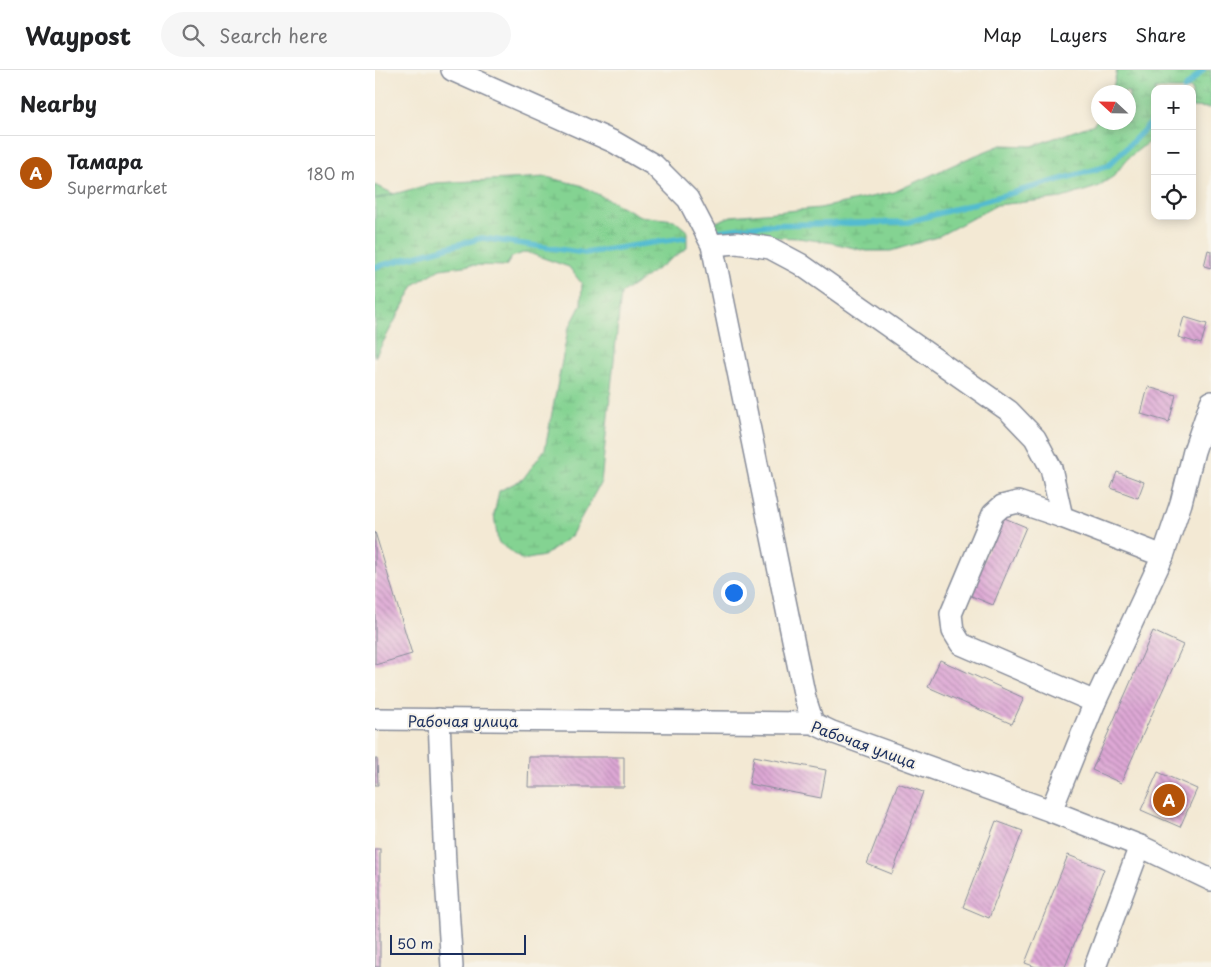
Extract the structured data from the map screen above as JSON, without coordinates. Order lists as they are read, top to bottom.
{
  "streets": {
    "street": ["Рабочая улица"]
  },
  "scale_bar": "50 m",
  "north": "left",
  "page": {
    "header": "Waypost",
    "search": "Search here",
    "nav": ["Map", "Layers", "Share"],
    "heading": "Nearby",
    "map_buttons": ["+", "−"],
    "list": [
      {
        "mark": "A",
        "name": "Тамара",
        "note": "Supermarket",
        "value": "180 m"
      }
    ],
    "pins": "A",
    "scale": "50 m"
  }
}
